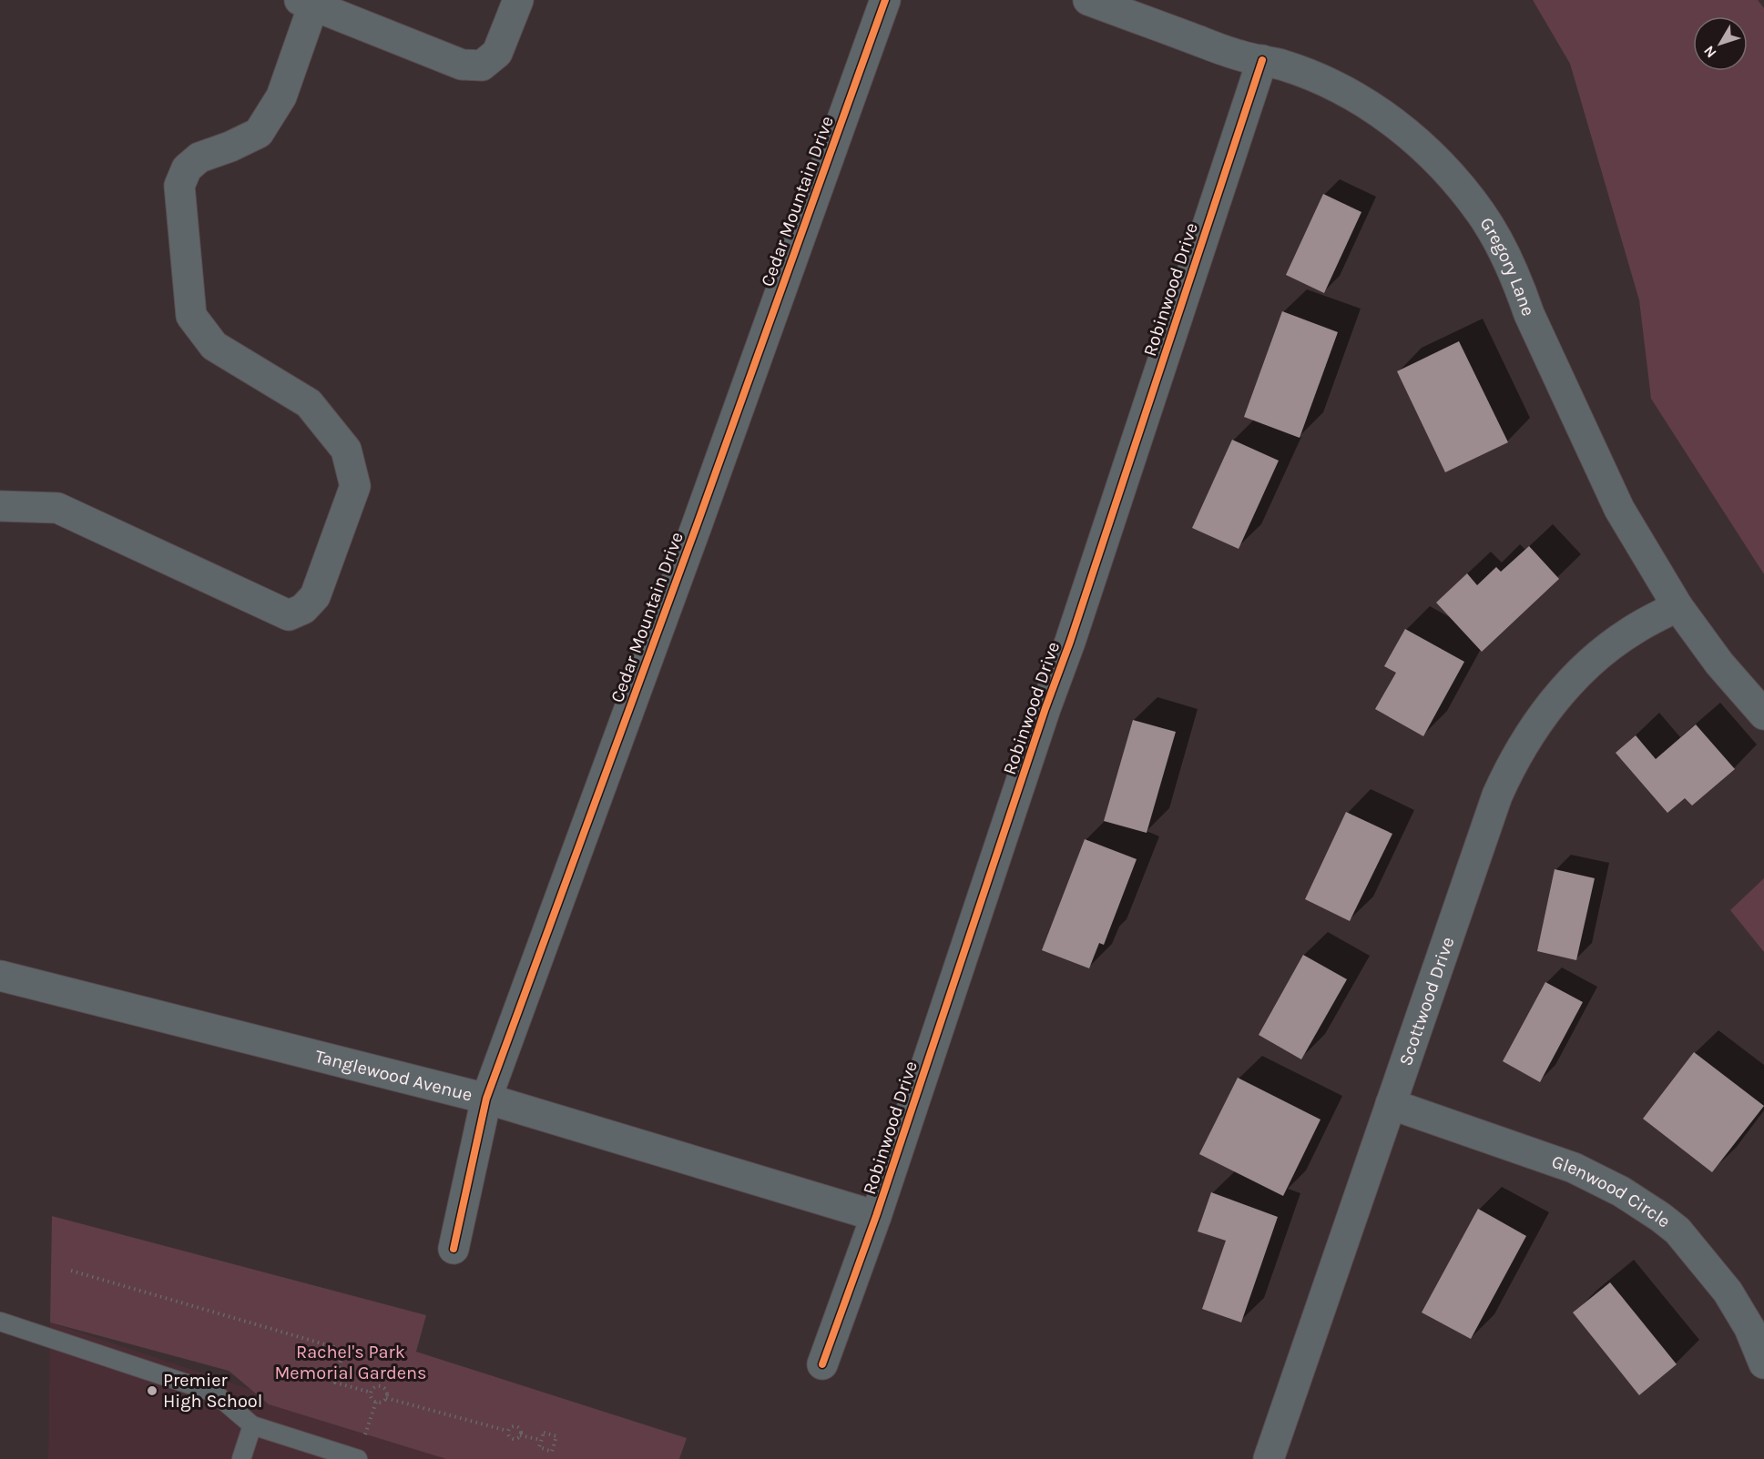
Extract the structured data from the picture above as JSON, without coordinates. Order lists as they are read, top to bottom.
{
  "streets": {
    "street": [
      "Cedar Mountain Drive",
      "Gregory Lane",
      "Robinwood Drive",
      "Scottwood Drive",
      "Tanglewood Avenue",
      "Glenwood Circle"
    ]
  },
  "crossings": [
    ["Cedar Mountain Drive", "Tanglewood Avenue"],
    ["Gregory Lane", "Robinwood Drive"],
    ["Gregory Lane", "Scottwood Drive"],
    ["Robinwood Drive", "Tanglewood Avenue"],
    ["Scottwood Drive", "Glenwood Circle"]
  ],
  "parks": ["Rachel's Park Memorial Gardens"],
  "places": ["Premier High School"],
  "north": "bottom left"
}
